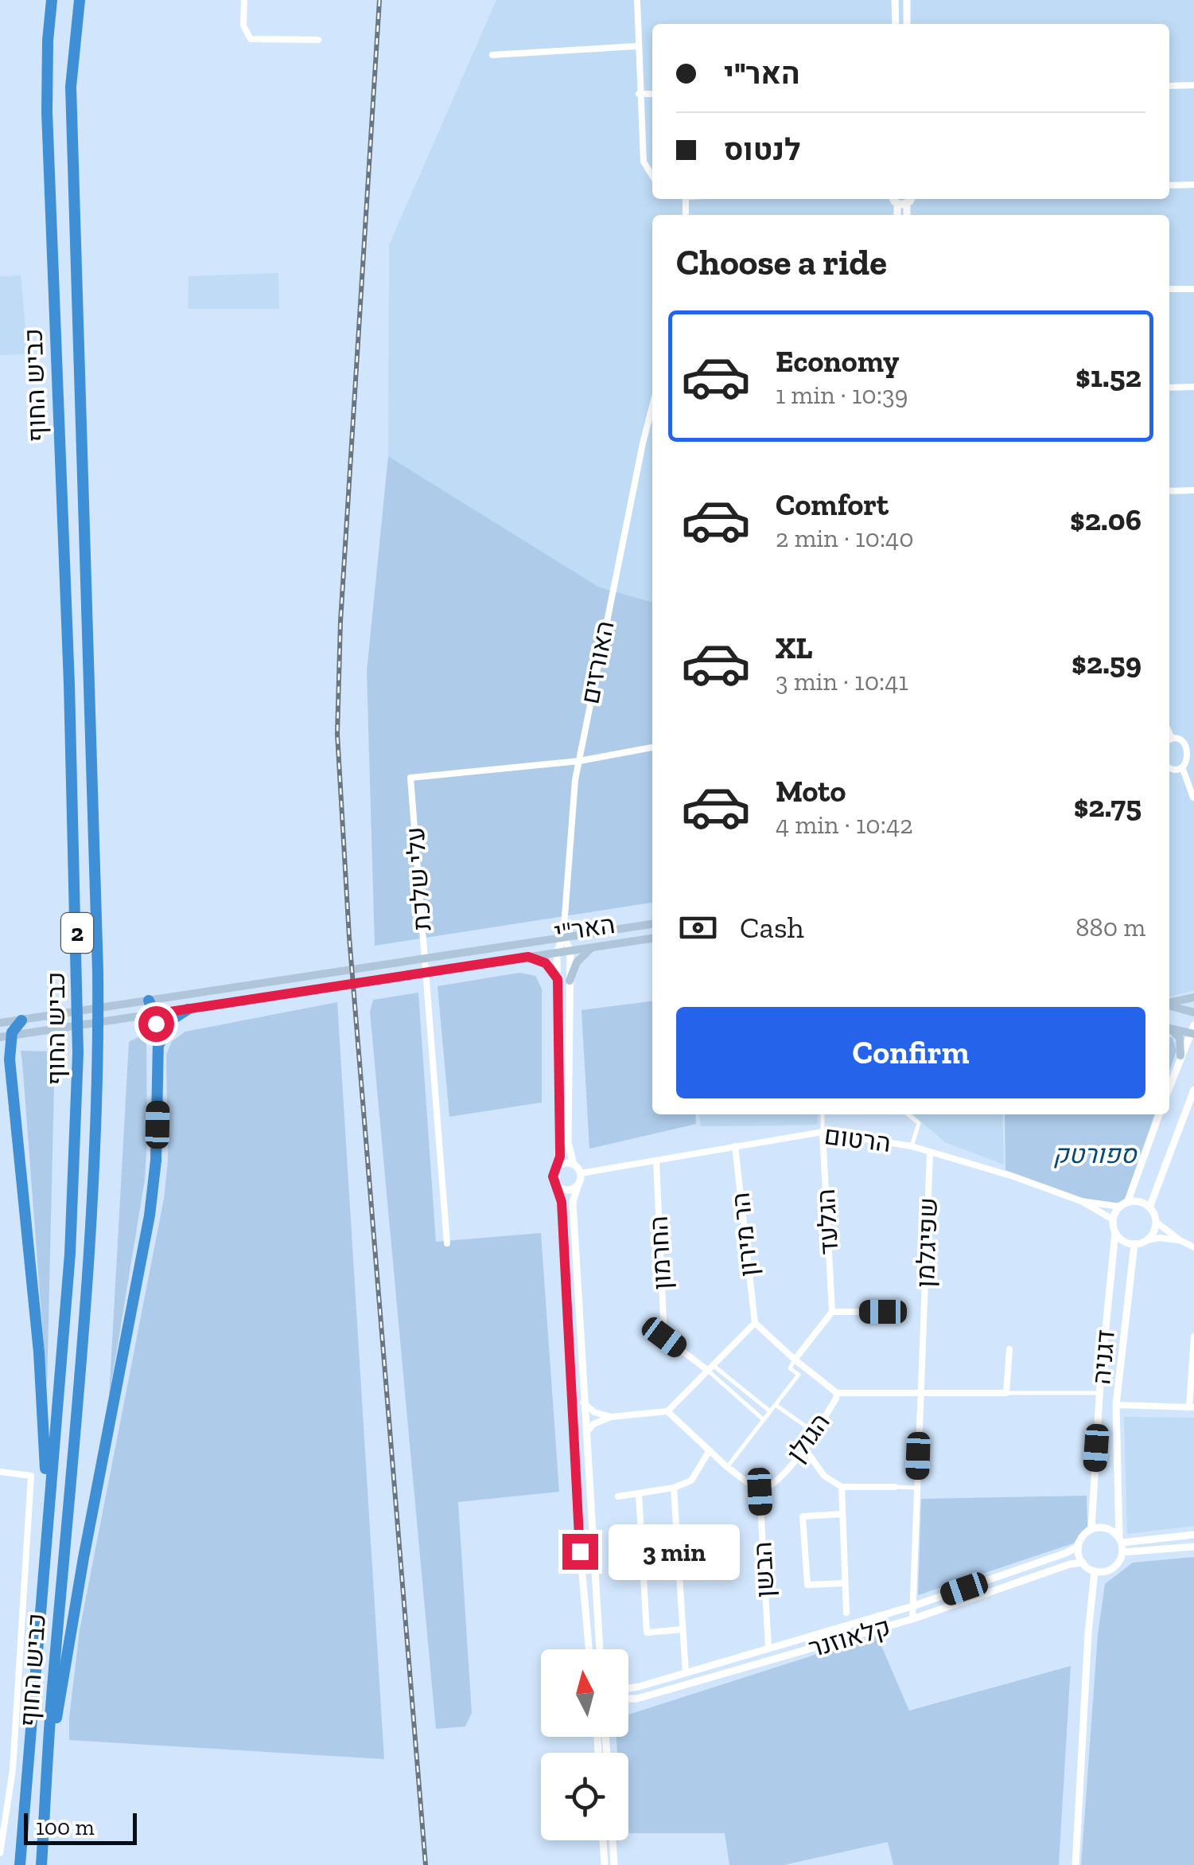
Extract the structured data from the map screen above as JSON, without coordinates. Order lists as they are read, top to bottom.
{
  "streets": {
    "highway": ["כביש החוף", "2"],
    "main road": ["האר\"י"],
    "street": [
      "האורזים",
      "עלי שלכת",
      "הרטום",
      "הגלעד",
      "הר מירון",
      "שפיגלמן",
      "החרמון",
      "דגניה",
      "הגולן",
      "הבשן",
      "קלאוזנר"
    ]
  },
  "crossings": [
    ["האורזים", "עלי שלכת"],
    ["האורזים", "האר\"י"],
    ["הרטום", "הגלעד"],
    ["הרטום", "הר מירון"],
    ["הרטום", "שפיגלמן"],
    ["הרטום", "החרמון"],
    ["הרטום", "דגניה"],
    ["הר מירון", "הגולן"],
    ["שפיגלמן", "הגולן"],
    ["שפיגלמן", "קלאוזנר"],
    ["דגניה", "קלאוזנר"],
    ["הגולן", "הבשן"],
    ["הבשן", "קלאוזנר"]
  ],
  "parks": ["ספורטק"],
  "scale_bar": "100 m",
  "north": "top",
  "page": {
    "banner": ["האר\"י", "לנטוס"],
    "heading": "Choose a ride",
    "list": [
      {
        "name": "Economy",
        "note": "1 min · 10:39",
        "value": "$1.52"
      },
      {
        "name": "Comfort",
        "note": "2 min · 10:40",
        "value": "$2.06"
      },
      {
        "name": "XL",
        "note": "3 min · 10:41",
        "value": "$2.59"
      },
      {
        "name": "Moto",
        "note": "4 min · 10:42",
        "value": "$2.75"
      }
    ],
    "pay": ["Cash", "880 m"],
    "buttons": "Confirm",
    "bubble": "3 min",
    "scale": "100 m"
  }
}
